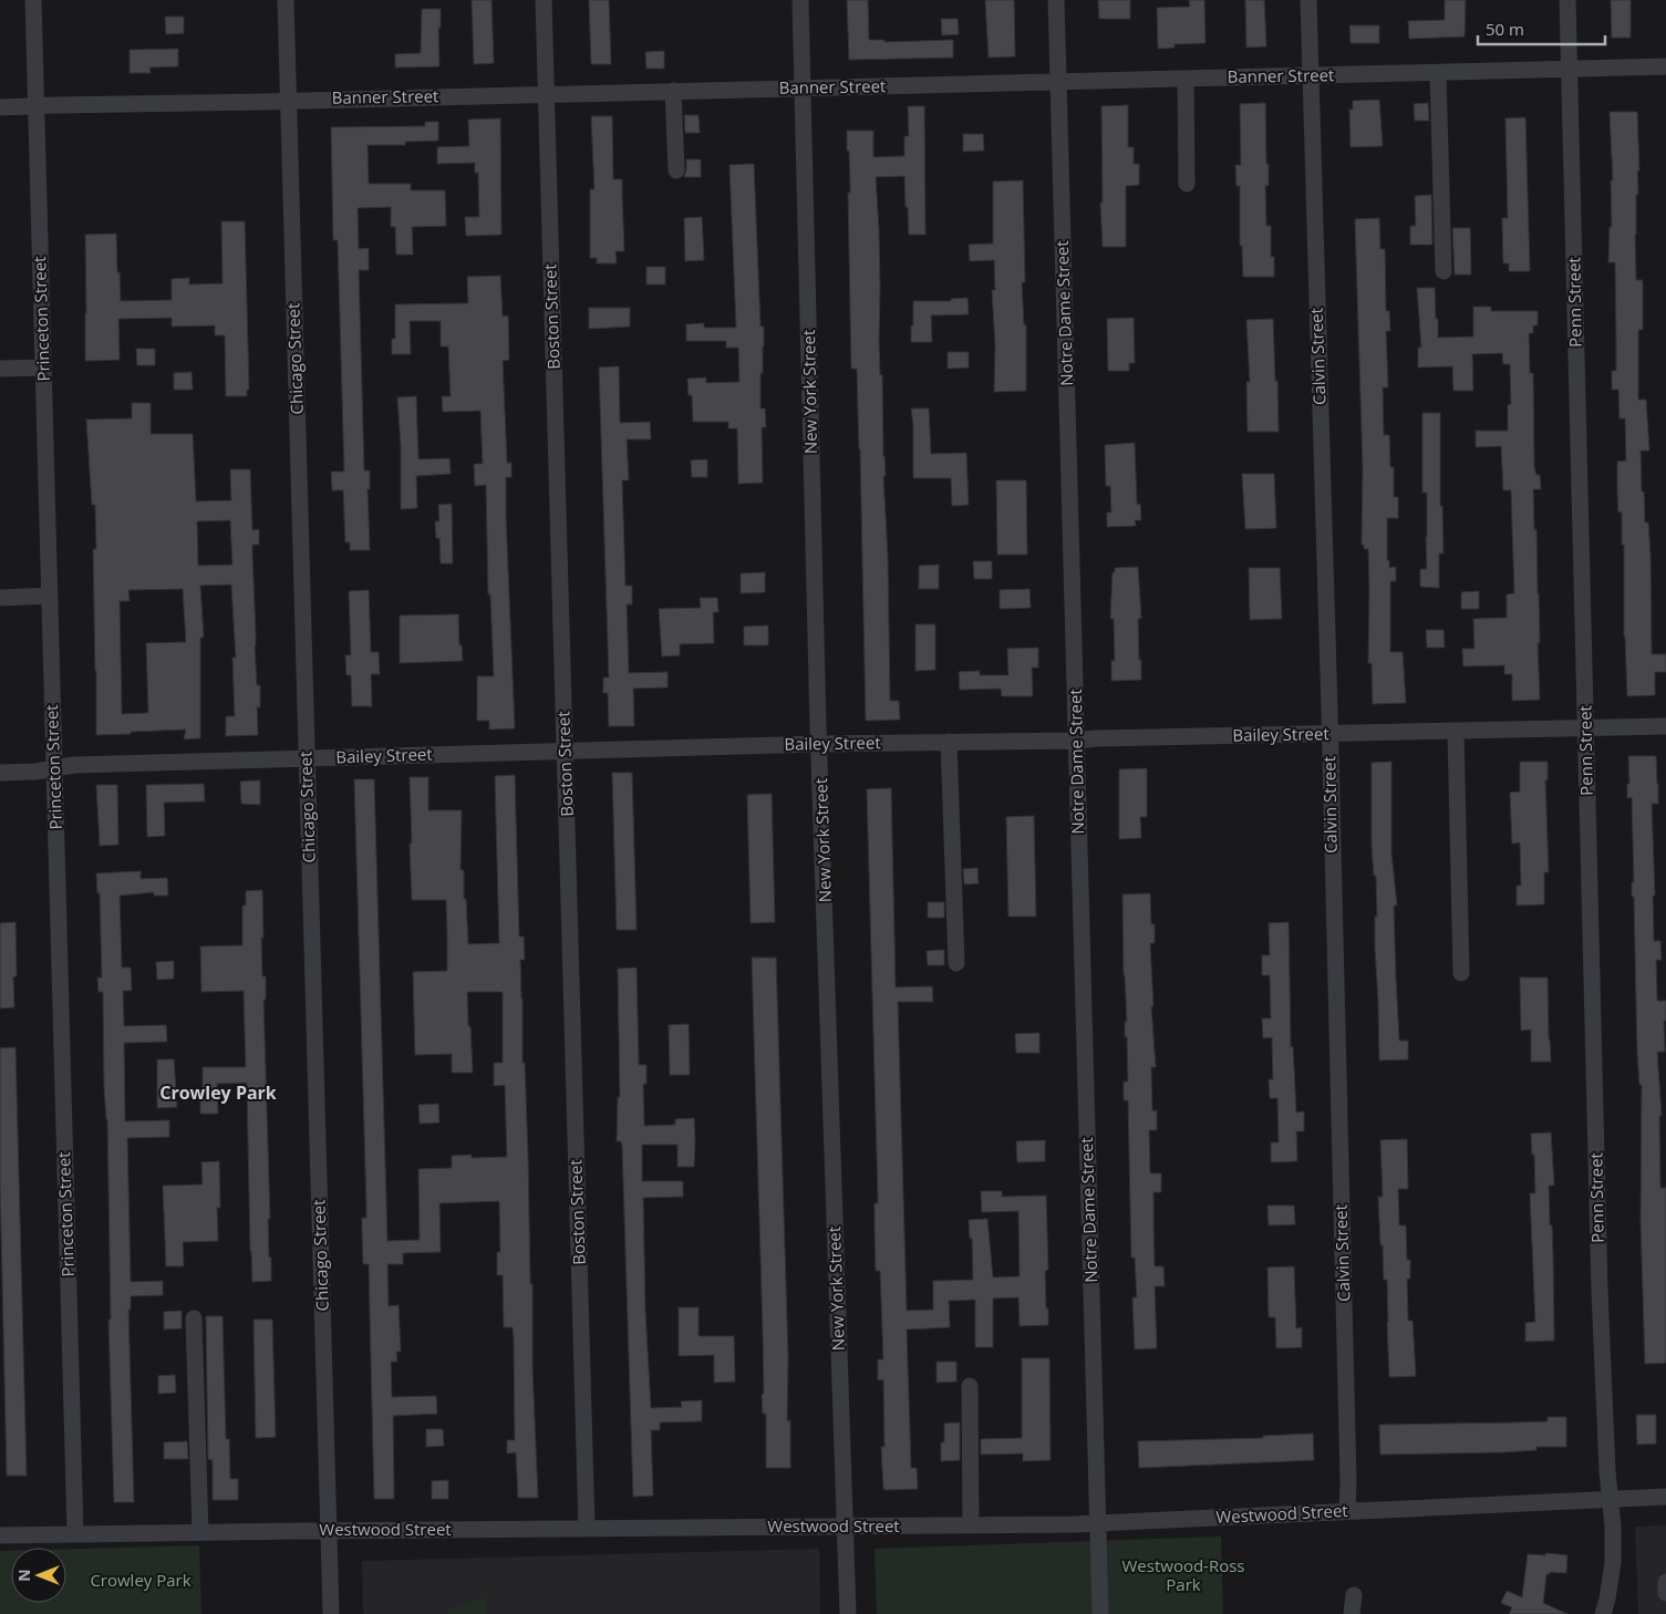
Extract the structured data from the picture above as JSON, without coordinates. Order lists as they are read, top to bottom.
{
  "streets": {
    "street": [
      "Banner Street",
      "Penn Street",
      "Notre Dame Street",
      "Boston Street",
      "Princeton Street",
      "Calvin Street",
      "Chicago Street",
      "New York Street",
      "Bailey Street",
      "Westwood Street"
    ]
  },
  "crossings": [
    ["Banner Street", "Penn Street"],
    ["Banner Street", "Notre Dame Street"],
    ["Banner Street", "Boston Street"],
    ["Banner Street", "Princeton Street"],
    ["Banner Street", "Calvin Street"],
    ["Banner Street", "Chicago Street"],
    ["Banner Street", "New York Street"],
    ["Penn Street", "Bailey Street"],
    ["Penn Street", "Westwood Street"],
    ["Notre Dame Street", "Bailey Street"],
    ["Notre Dame Street", "Westwood Street"],
    ["Boston Street", "Bailey Street"],
    ["Boston Street", "Westwood Street"],
    ["Princeton Street", "Bailey Street"],
    ["Princeton Street", "Westwood Street"],
    ["Calvin Street", "Bailey Street"],
    ["Calvin Street", "Westwood Street"],
    ["Chicago Street", "Bailey Street"],
    ["Chicago Street", "Westwood Street"],
    ["New York Street", "Bailey Street"],
    ["New York Street", "Westwood Street"]
  ],
  "districts": ["Crowley Park"],
  "parks": ["Westwood-Ross Park", "Crowley Park"],
  "scale_bar": "50 m",
  "north": "left"
}
